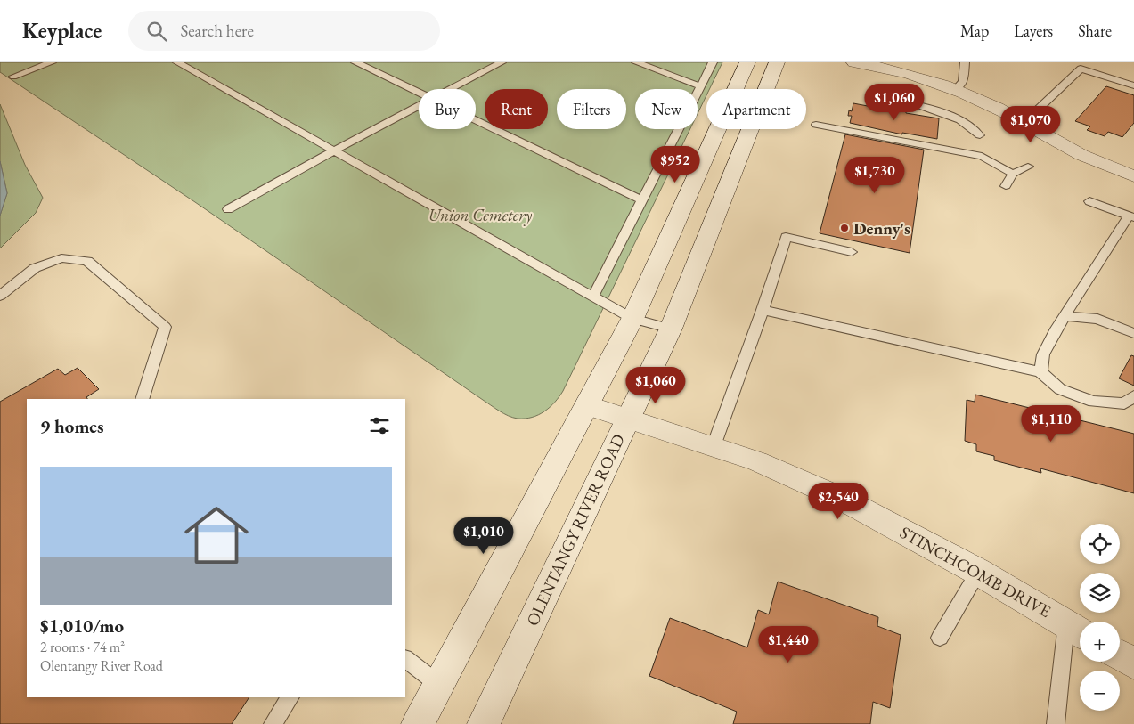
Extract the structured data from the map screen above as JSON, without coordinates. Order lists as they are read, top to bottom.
{
  "streets": {
    "main road": ["OLENTANGY RIVER ROAD", "STINCHCOMB DRIVE"]
  },
  "crossings": [
    ["OLENTANGY RIVER ROAD", "STINCHCOMB DRIVE"]
  ],
  "parks": ["Union Cemetery"],
  "places": ["Denny's"],
  "page": {
    "header": "Keyplace",
    "search": "Search here",
    "nav": ["Map", "Layers", "Share"],
    "price": [
      "$1,060",
      "$1,070",
      "$952",
      "$1,730",
      "$1,060",
      "$1,110",
      "$2,540",
      "$1,010",
      "$1,440"
    ],
    "chip": [
      "Buy",
      "Rent",
      "Filters",
      "New",
      "Apartment"
    ],
    "heading": "9 homes",
    "list": [
      {
        "name": "$1,010/mo",
        "note": "2 rooms · 74 m² · Olentangy River Road"
      }
    ],
    "map_buttons": ["+", "−"]
  }
}
